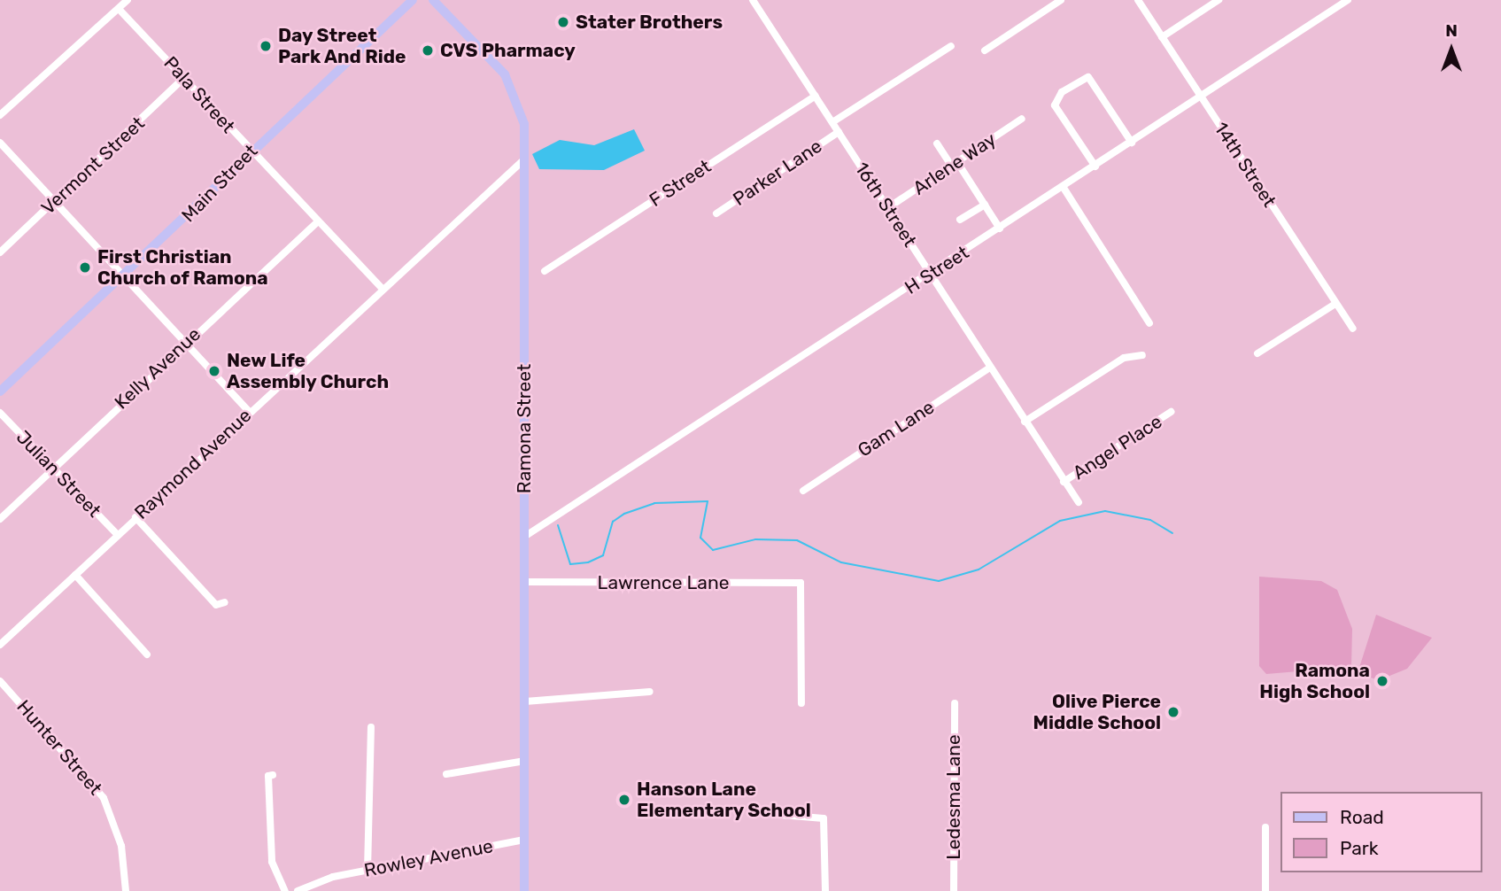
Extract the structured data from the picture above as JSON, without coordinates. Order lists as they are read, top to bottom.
{
  "streets": {
    "main road": ["Main Street", "Ramona Street"],
    "street": [
      "Pala Street",
      "Arlene Way",
      "14th Street",
      "Vermont Street",
      "Parker Lane",
      "F Street",
      "16th Street",
      "H Street",
      "Kelly Avenue",
      "Gam Lane",
      "Angel Place",
      "Raymond Avenue",
      "Julian Street",
      "Lawrence Lane",
      "Hunter Street",
      "Ledesma Lane",
      "Rowley Avenue"
    ]
  },
  "crossings": [
    ["Pala Street", "Vermont Street"],
    ["Pala Street", "Main Street"],
    ["Pala Street", "Kelly Avenue"],
    ["Pala Street", "Raymond Avenue"],
    ["Arlene Way", "16th Street"],
    ["14th Street", "H Street"],
    ["Parker Lane", "16th Street"],
    ["F Street", "16th Street"],
    ["16th Street", "H Street"],
    ["16th Street", "Gam Lane"],
    ["16th Street", "Angel Place"],
    ["H Street", "Ramona Street"],
    ["Kelly Avenue", "Julian Street"],
    ["Ramona Street", "Raymond Avenue"],
    ["Ramona Street", "Lawrence Lane"],
    ["Ramona Street", "Rowley Avenue"],
    ["Raymond Avenue", "Julian Street"]
  ],
  "places": [
    "Stater Brothers",
    "Day Street Park And Ride",
    "CVS Pharmacy",
    "First Christian Church of Ramona",
    "New Life Assembly Church",
    "Ramona High School",
    "Olive Pierce Middle School",
    "Hanson Lane Elementary School"
  ],
  "legend": ["Road", "Park"],
  "north": "top"
}
